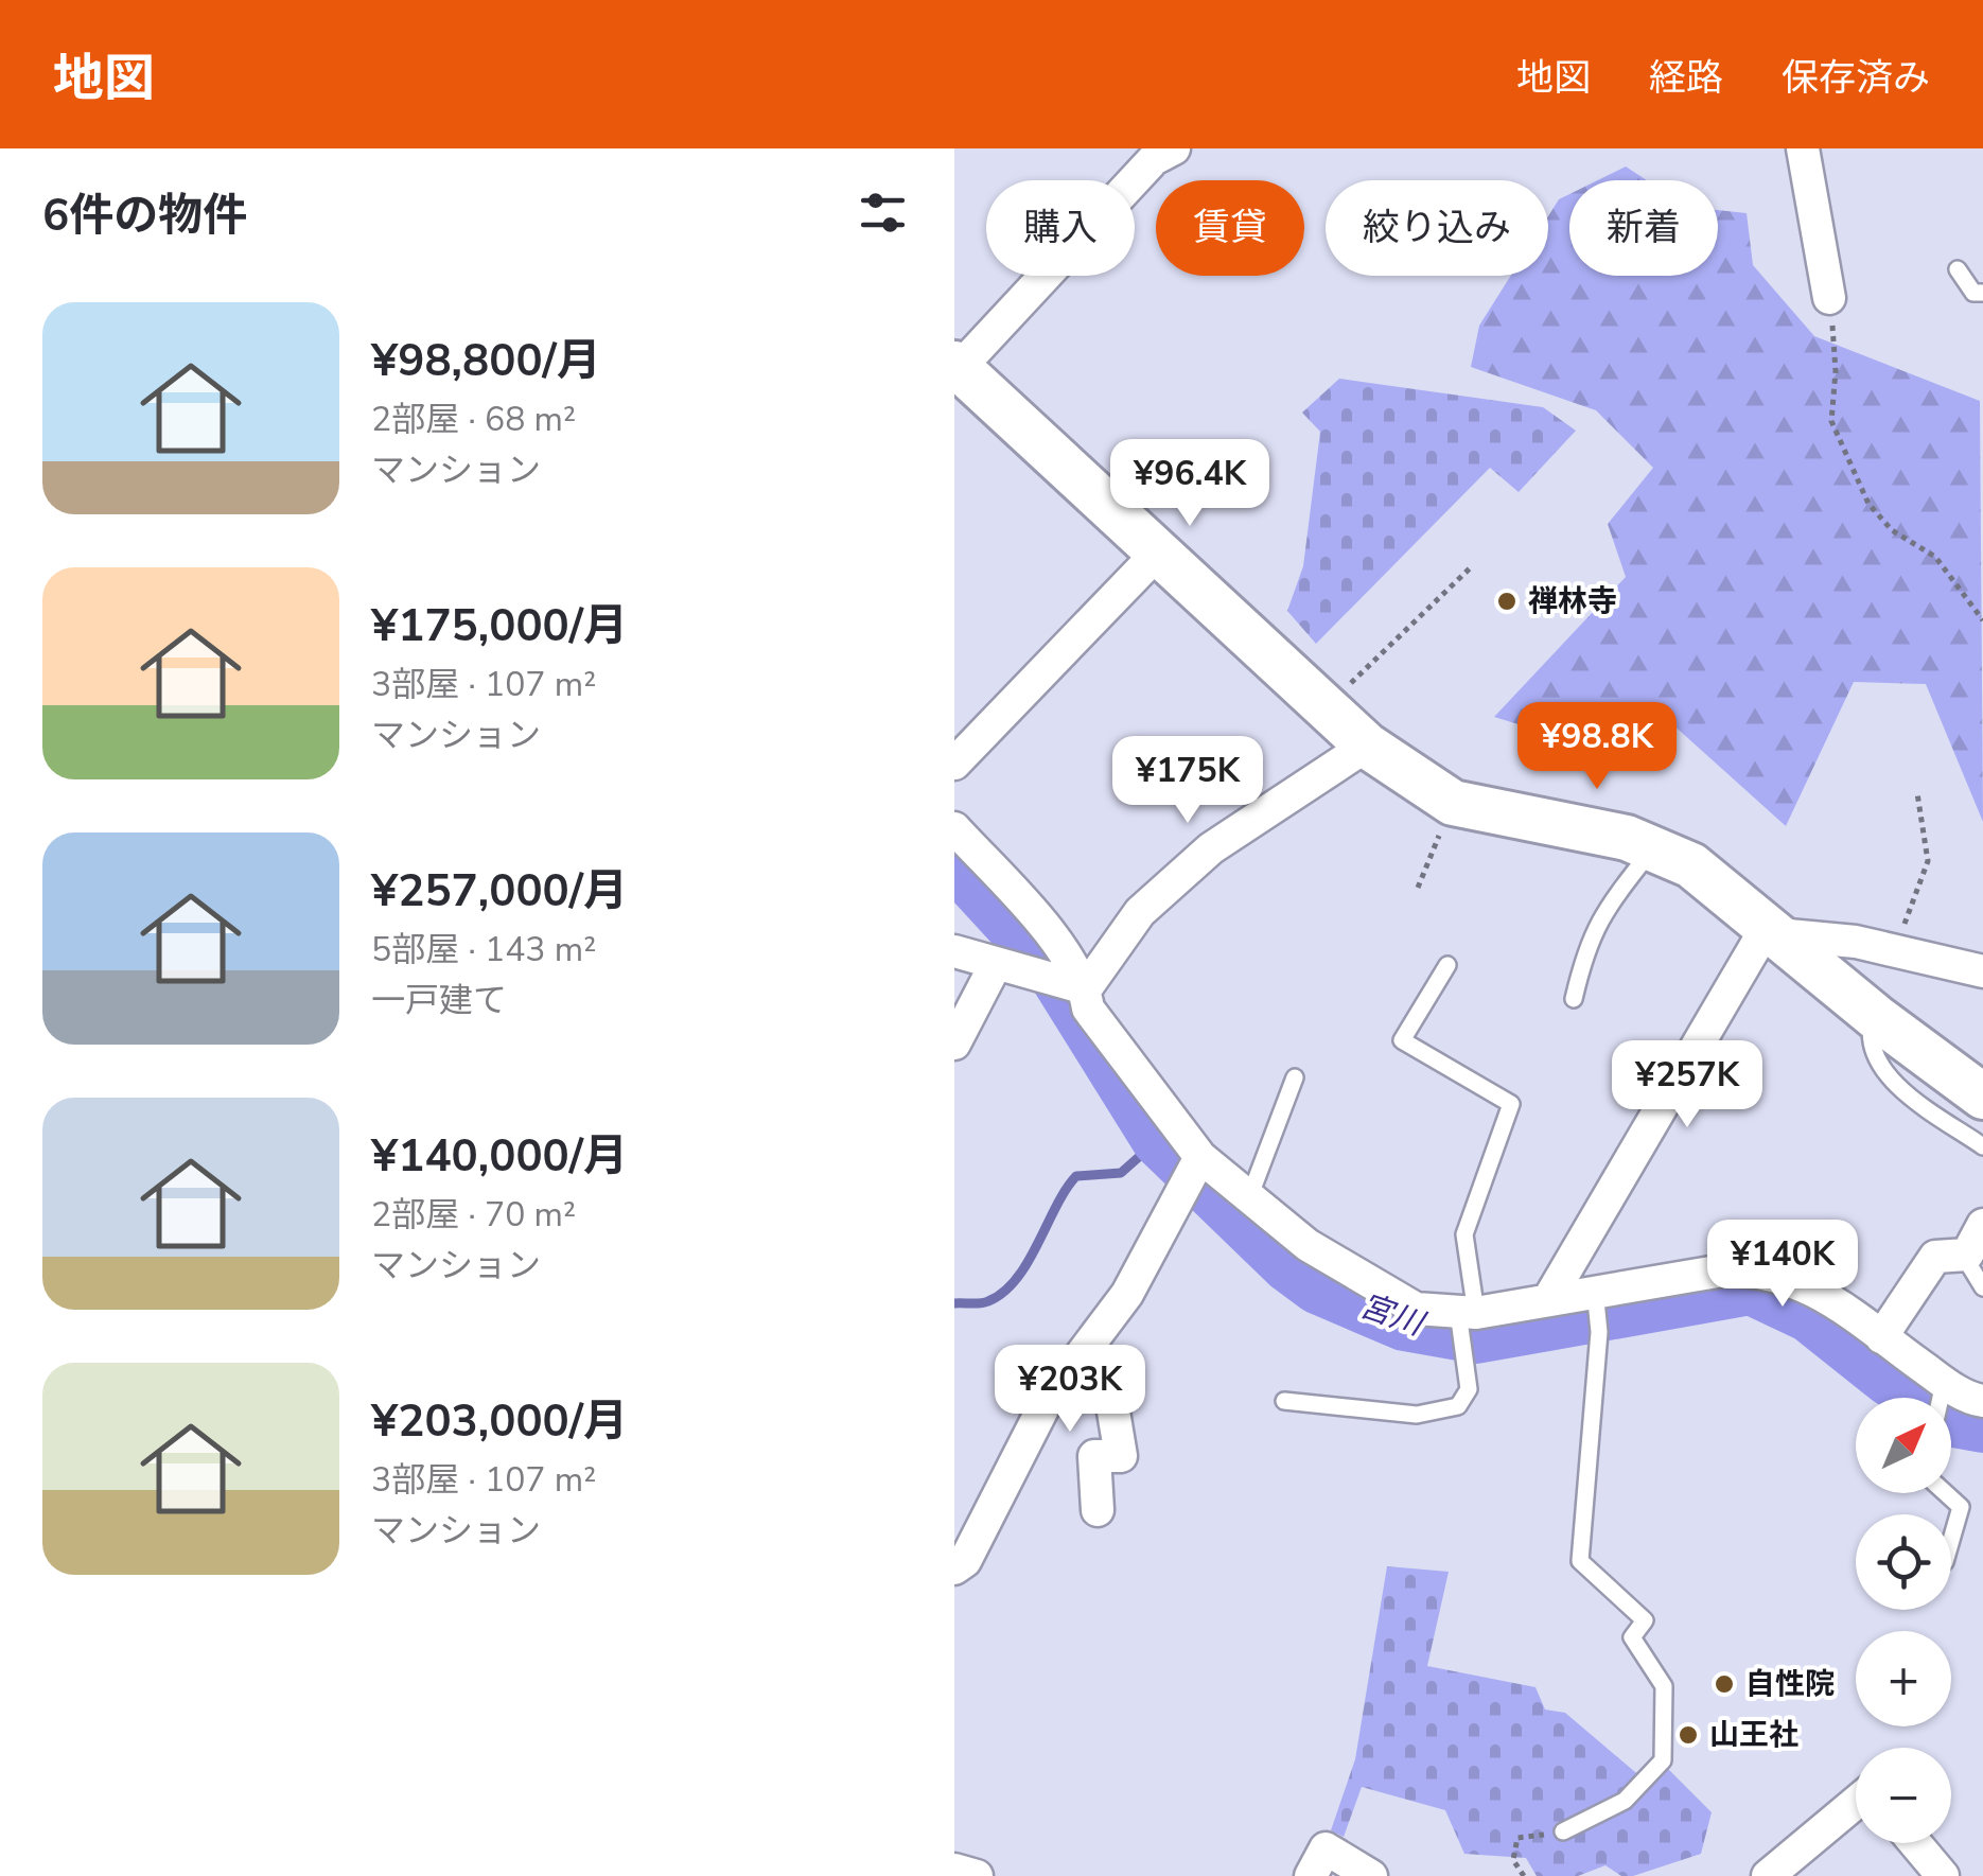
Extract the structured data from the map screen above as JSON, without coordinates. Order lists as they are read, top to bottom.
{
  "water": ["宮川"],
  "places": ["禅林寺", "自性院", "山王社"],
  "north": "top right",
  "page": {
    "header": "地図",
    "nav": ["地図", "経路", "保存済み"],
    "heading": "6件の物件",
    "chip": [
      "購入",
      "賃貸",
      "絞り込み",
      "新着"
    ],
    "list": [
      {
        "name": "¥98,800/月",
        "note": "2部屋 · 68 m² · マンション"
      },
      {
        "name": "¥175,000/月",
        "note": "3部屋 · 107 m² · マンション"
      },
      {
        "name": "¥257,000/月",
        "note": "5部屋 · 143 m² · 一戸建て"
      },
      {
        "name": "¥140,000/月",
        "note": "2部屋 · 70 m² · マンション"
      },
      {
        "name": "¥203,000/月",
        "note": "3部屋 · 107 m² · マンション"
      }
    ],
    "price": [
      "¥96.4K",
      "¥98.8K",
      "¥175K",
      "¥257K",
      "¥140K",
      "¥203K"
    ],
    "map_buttons": ["+", "−"]
  }
}
